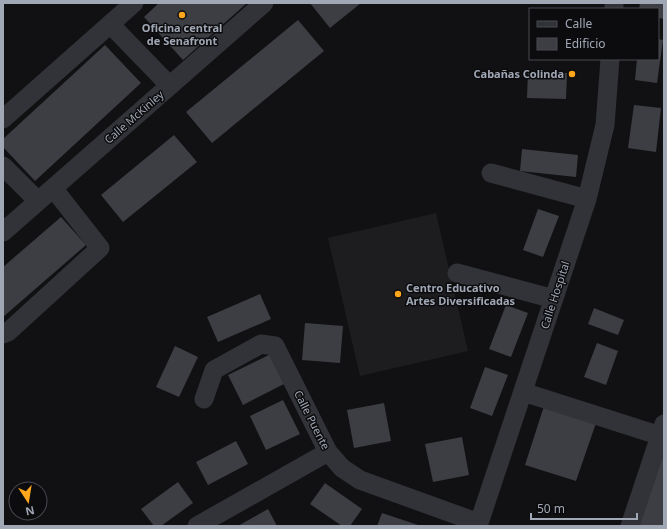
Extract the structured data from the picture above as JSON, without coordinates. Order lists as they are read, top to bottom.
{
  "streets": {
    "street": ["Calle McKinley", "Calle Hospital", "Calle Puente"]
  },
  "crossings": [
    ["Calle Hospital", "Calle Puente"]
  ],
  "places": ["Oficina central de Senafront", "Cabañas Colinda", "Centro Educativo Artes Diversificadas"],
  "legend": ["Calle", "Edificio"],
  "scale_bar": "50 m",
  "north": "bottom"
}
